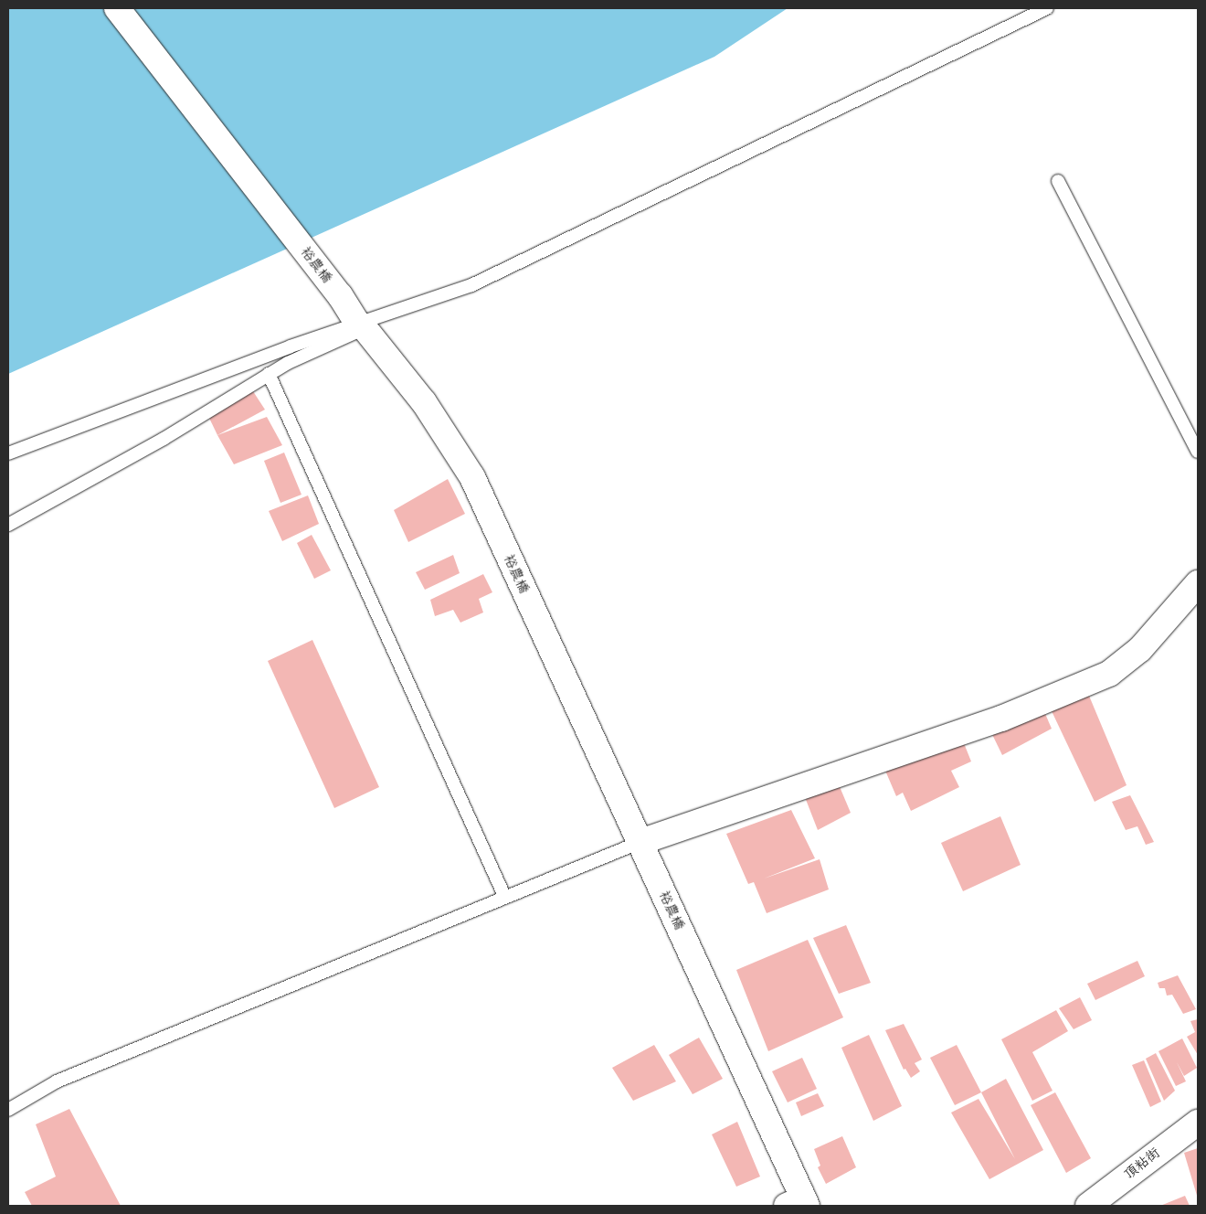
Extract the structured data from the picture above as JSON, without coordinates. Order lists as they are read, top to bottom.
{
  "streets": {
    "street": ["裕農橋", "頂粘街"]
  }
}
